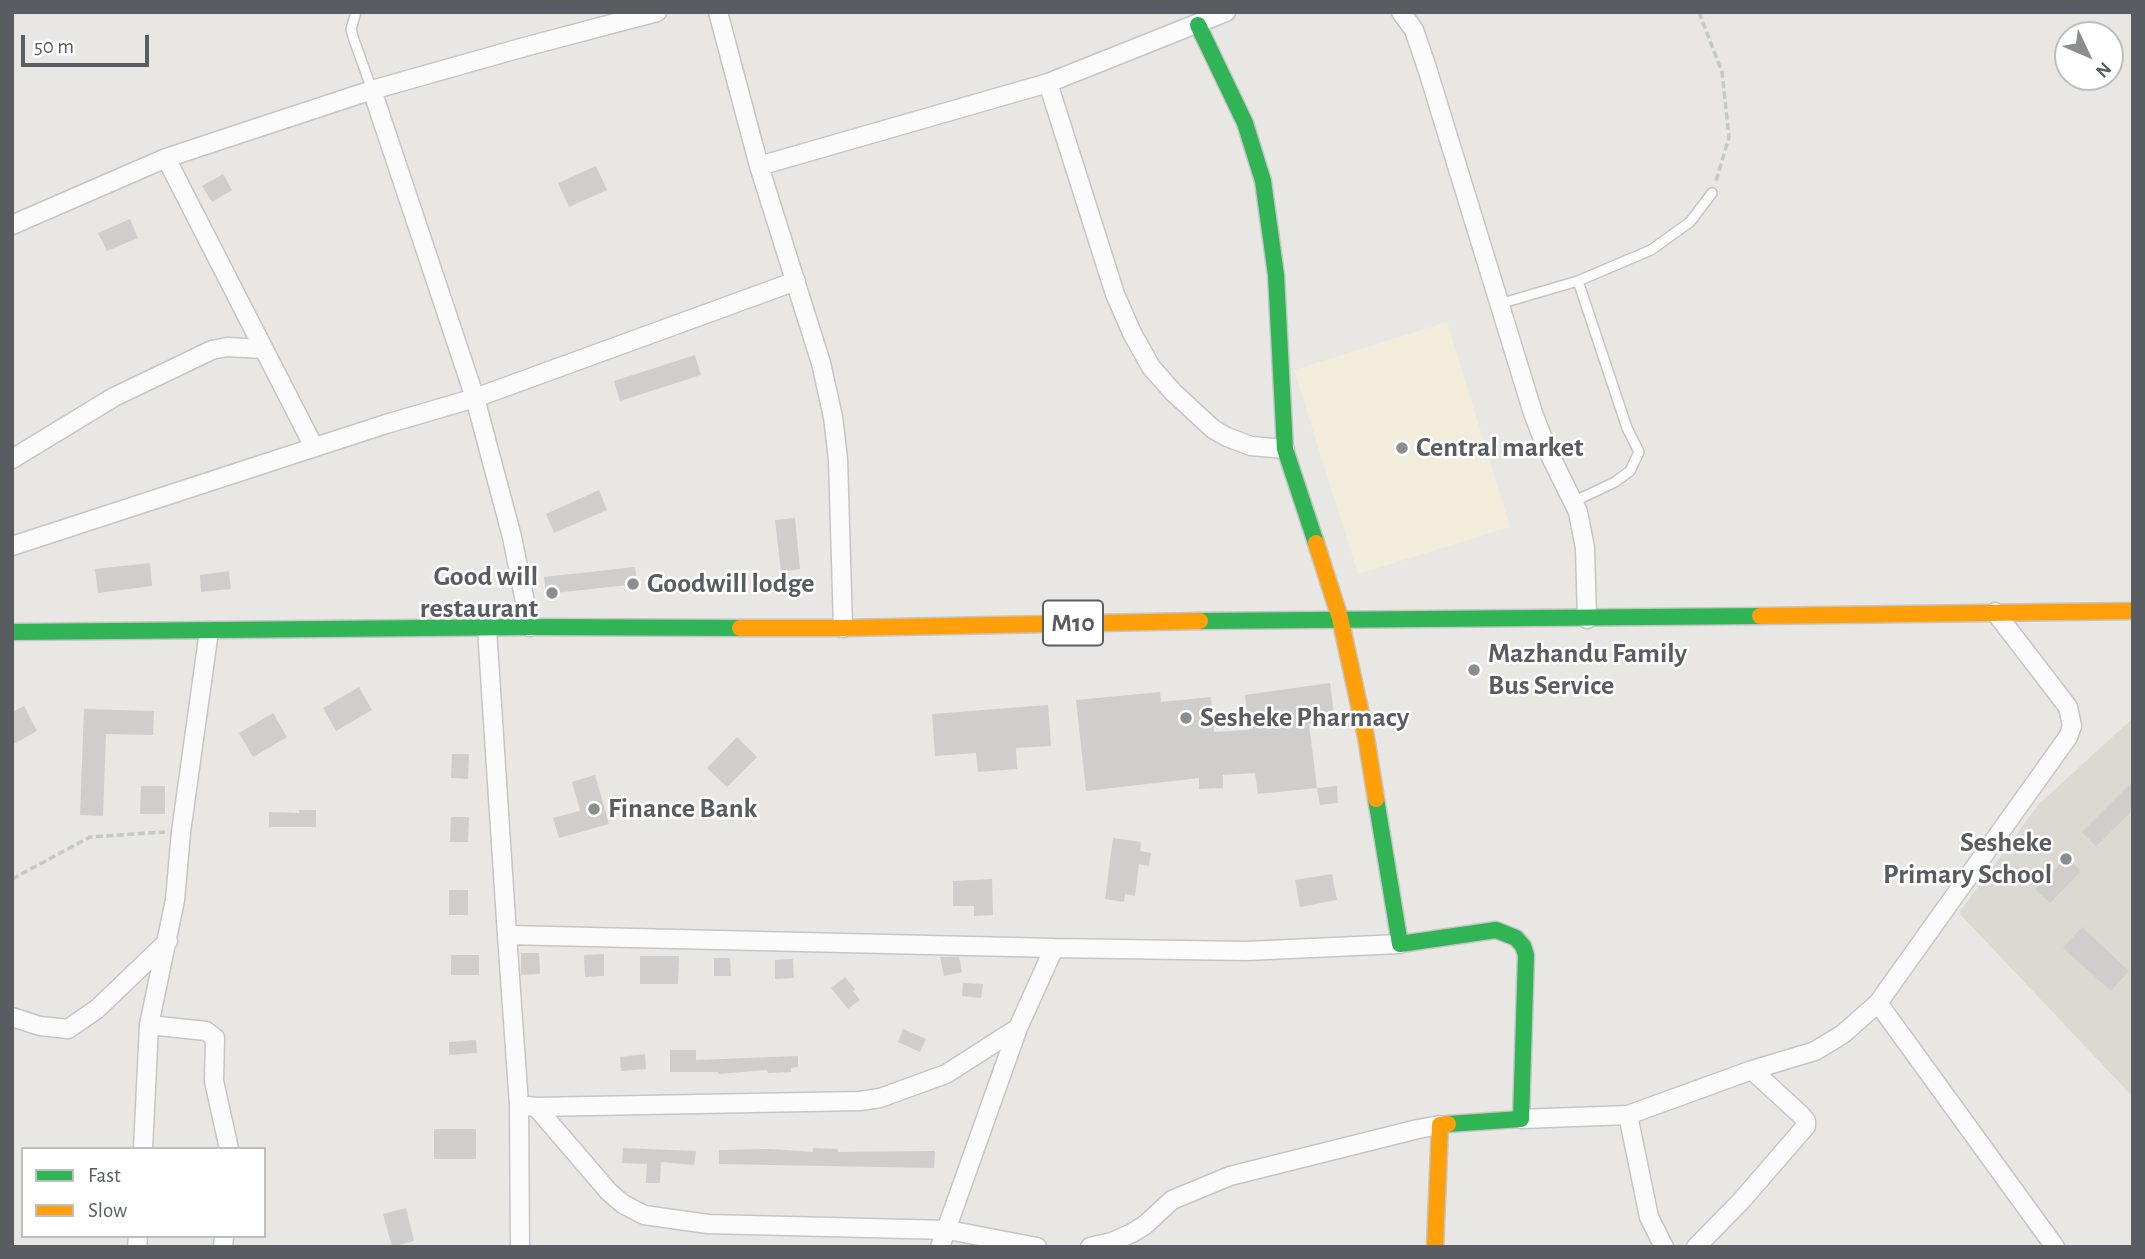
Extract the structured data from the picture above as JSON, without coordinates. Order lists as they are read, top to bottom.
{
  "streets": {
    "main road": ["M10"]
  },
  "places": [
    "Central market",
    "Goodwill lodge",
    "Good will restaurant",
    "Mazhandu Family Bus Service",
    "Sesheke Pharmacy",
    "Finance Bank",
    "Sesheke Primary School"
  ],
  "legend": ["Fast", "Slow"],
  "scale_bar": "50 m",
  "north": "bottom right"
}
